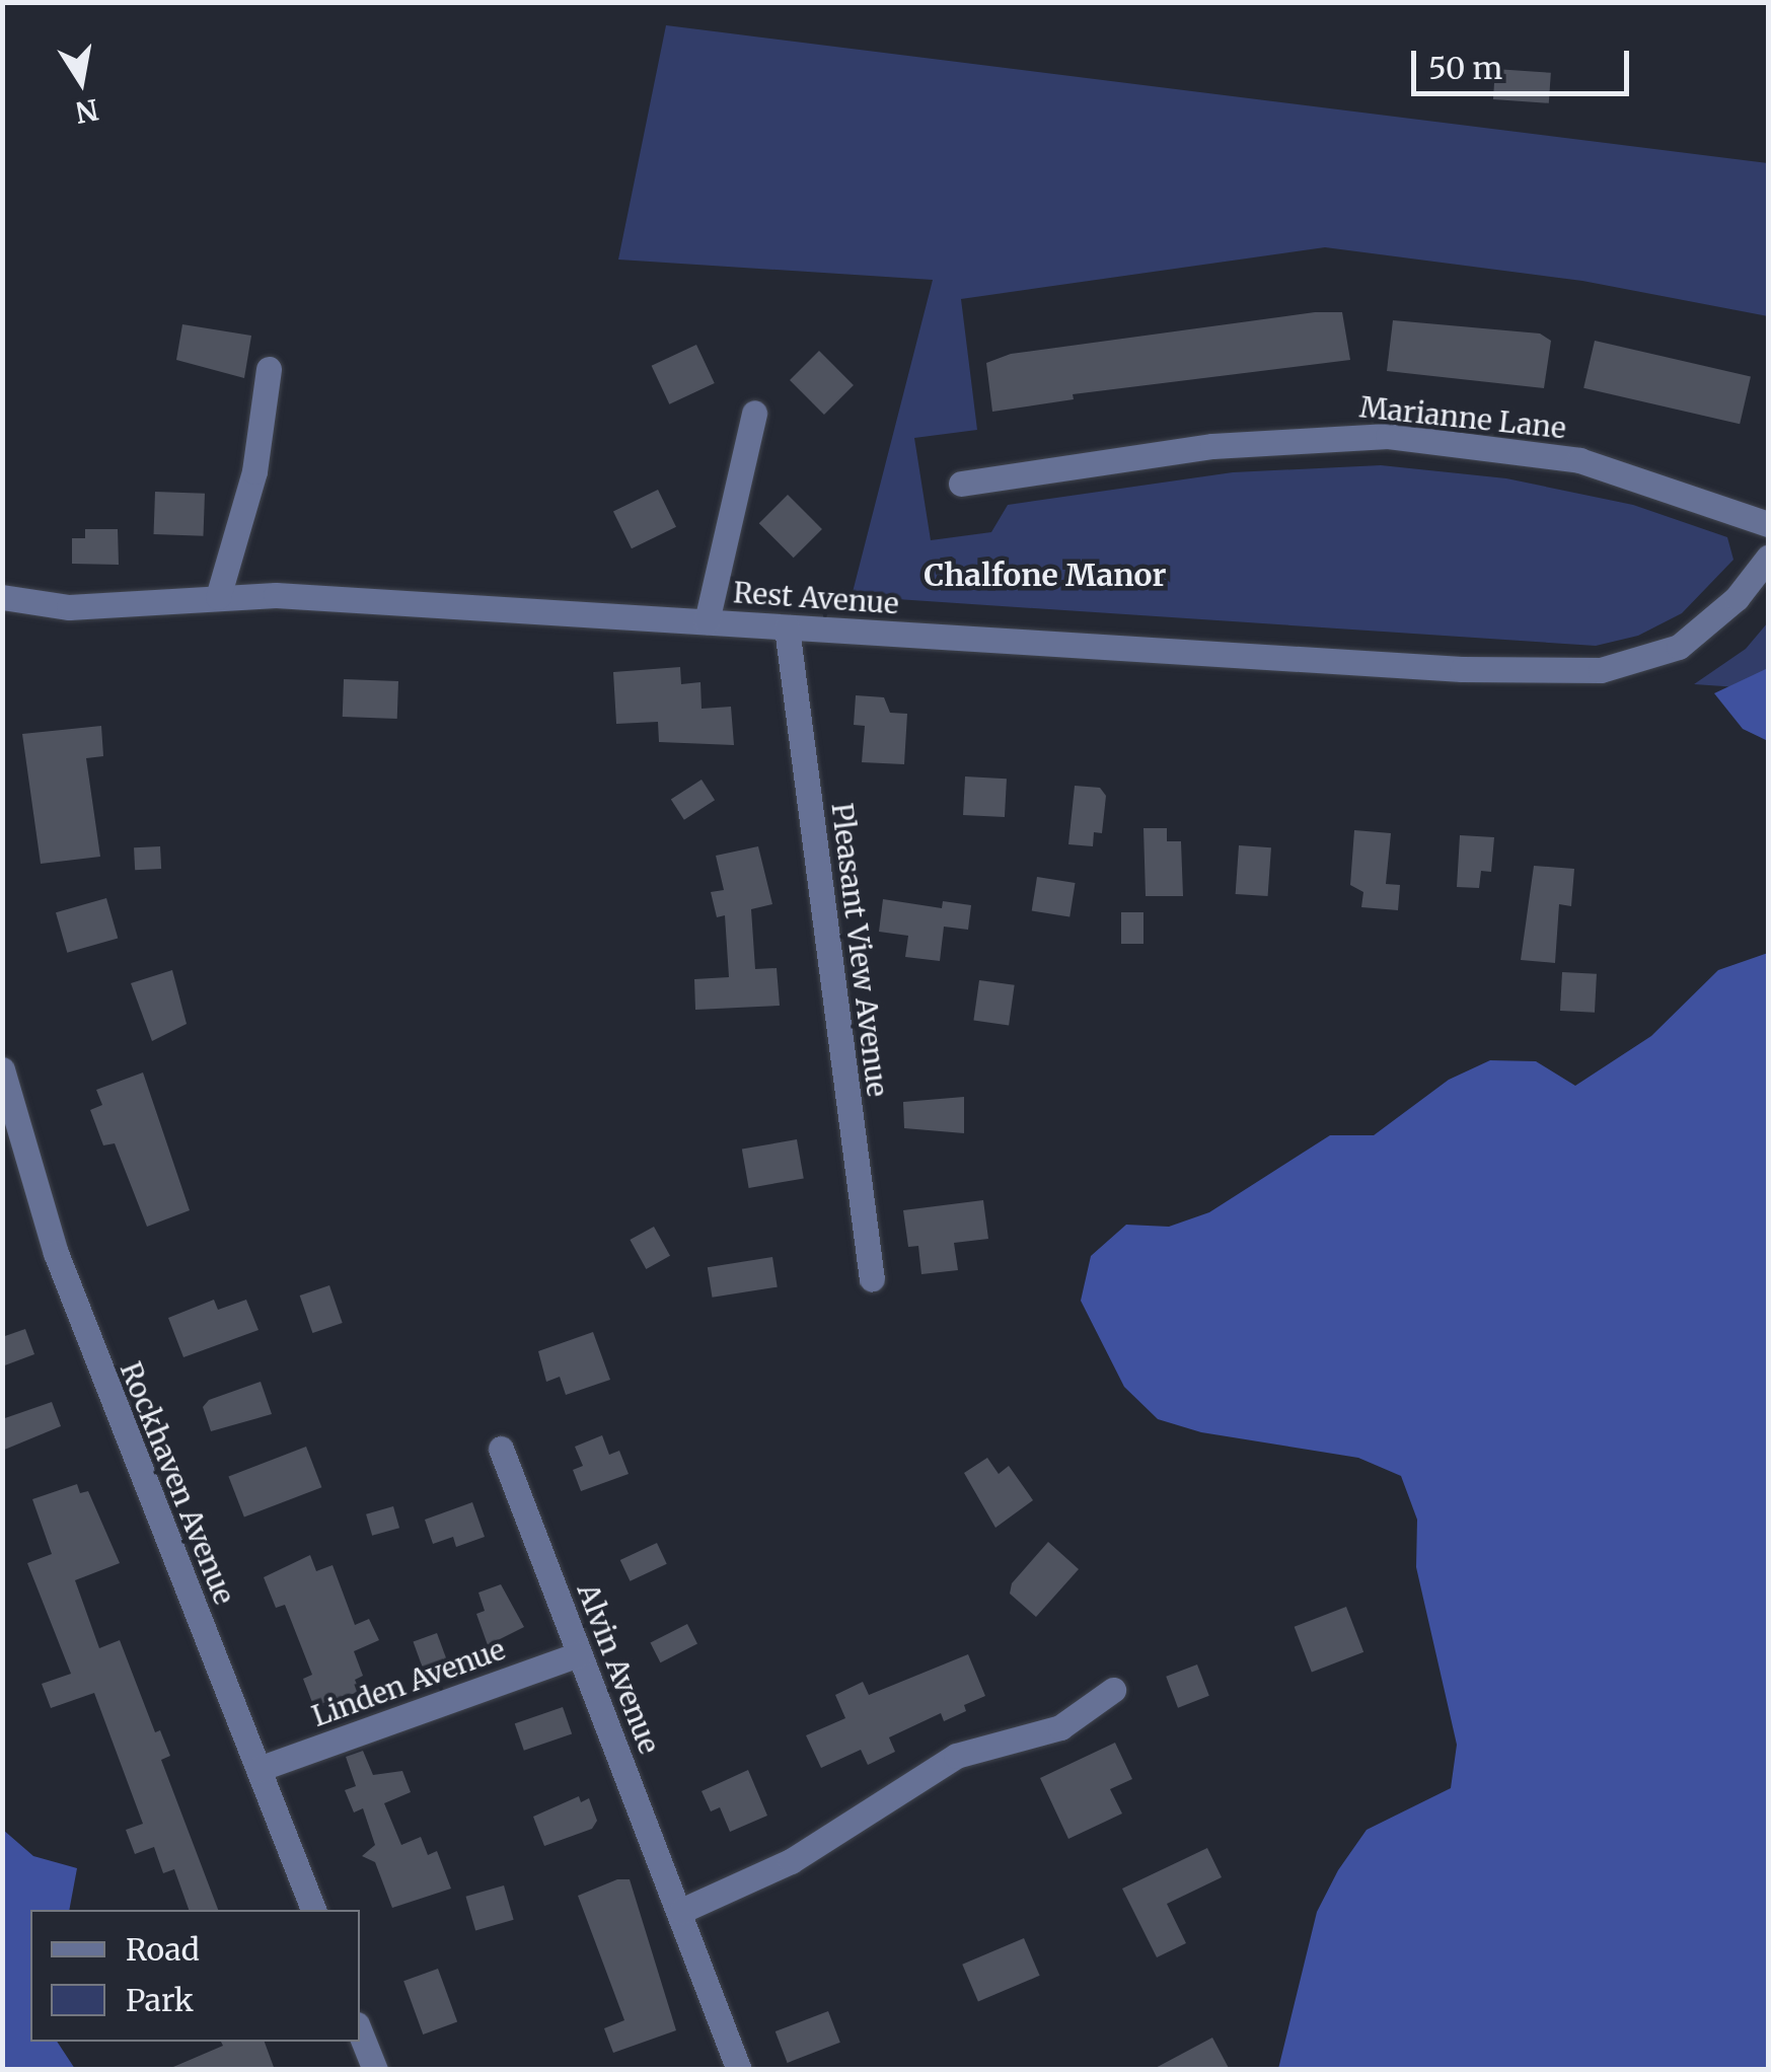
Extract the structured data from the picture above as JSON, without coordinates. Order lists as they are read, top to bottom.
{
  "streets": {
    "street": [
      "Marianne Lane",
      "Rest Avenue",
      "Pleasant View Avenue",
      "Rockhaven Avenue",
      "Alvin Avenue",
      "Linden Avenue"
    ]
  },
  "crossings": [
    ["Rest Avenue", "Pleasant View Avenue"],
    ["Rockhaven Avenue", "Linden Avenue"],
    ["Alvin Avenue", "Linden Avenue"]
  ],
  "districts": ["Chalfone Manor"],
  "legend": ["Road", "Park"],
  "scale_bar": "50 m",
  "north": "bottom"
}
